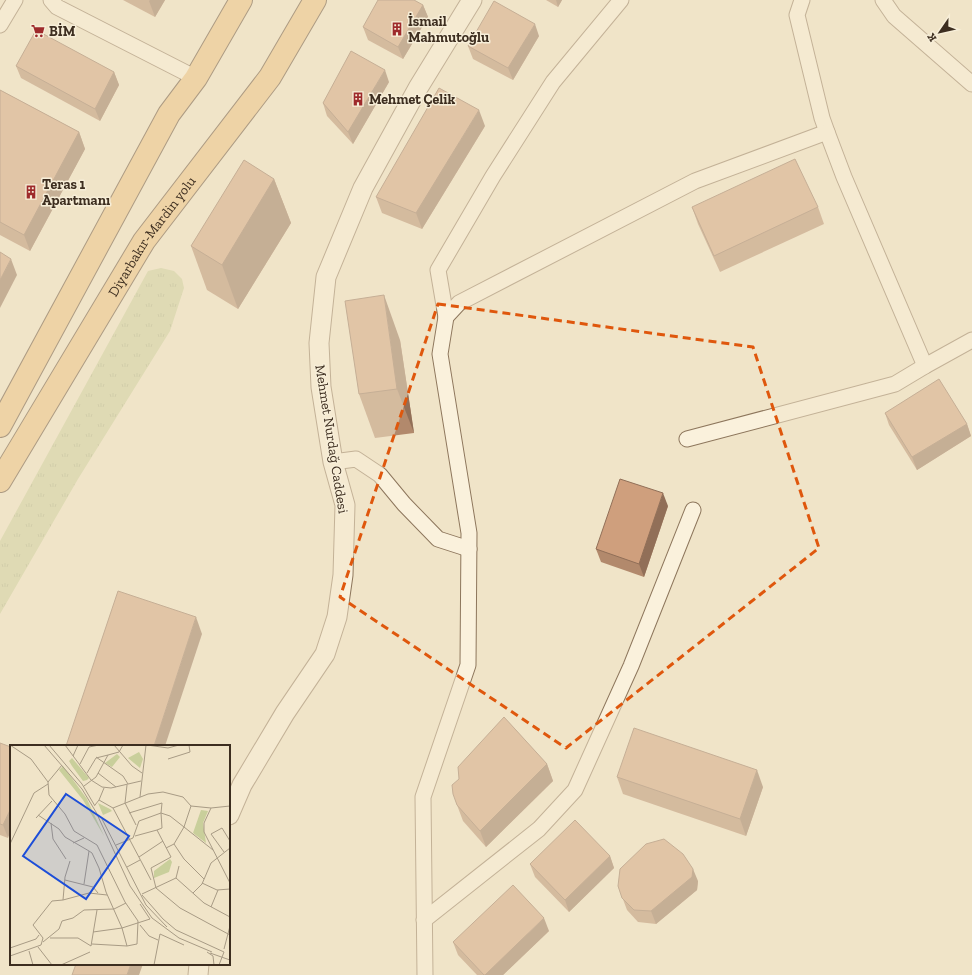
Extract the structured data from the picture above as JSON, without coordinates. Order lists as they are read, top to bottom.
{
  "streets": {
    "highway": ["Diyarbakır-Mardin yolu"],
    "street": ["Mehmet Nurdağ Caddesi"]
  },
  "places": {
    "building": ["İsmail Mahmutoğlu", "Mehmet Çelik", "Teras 1 Apartmanı"],
    "supermarket": ["BİM"]
  },
  "north": "bottom left"
}
